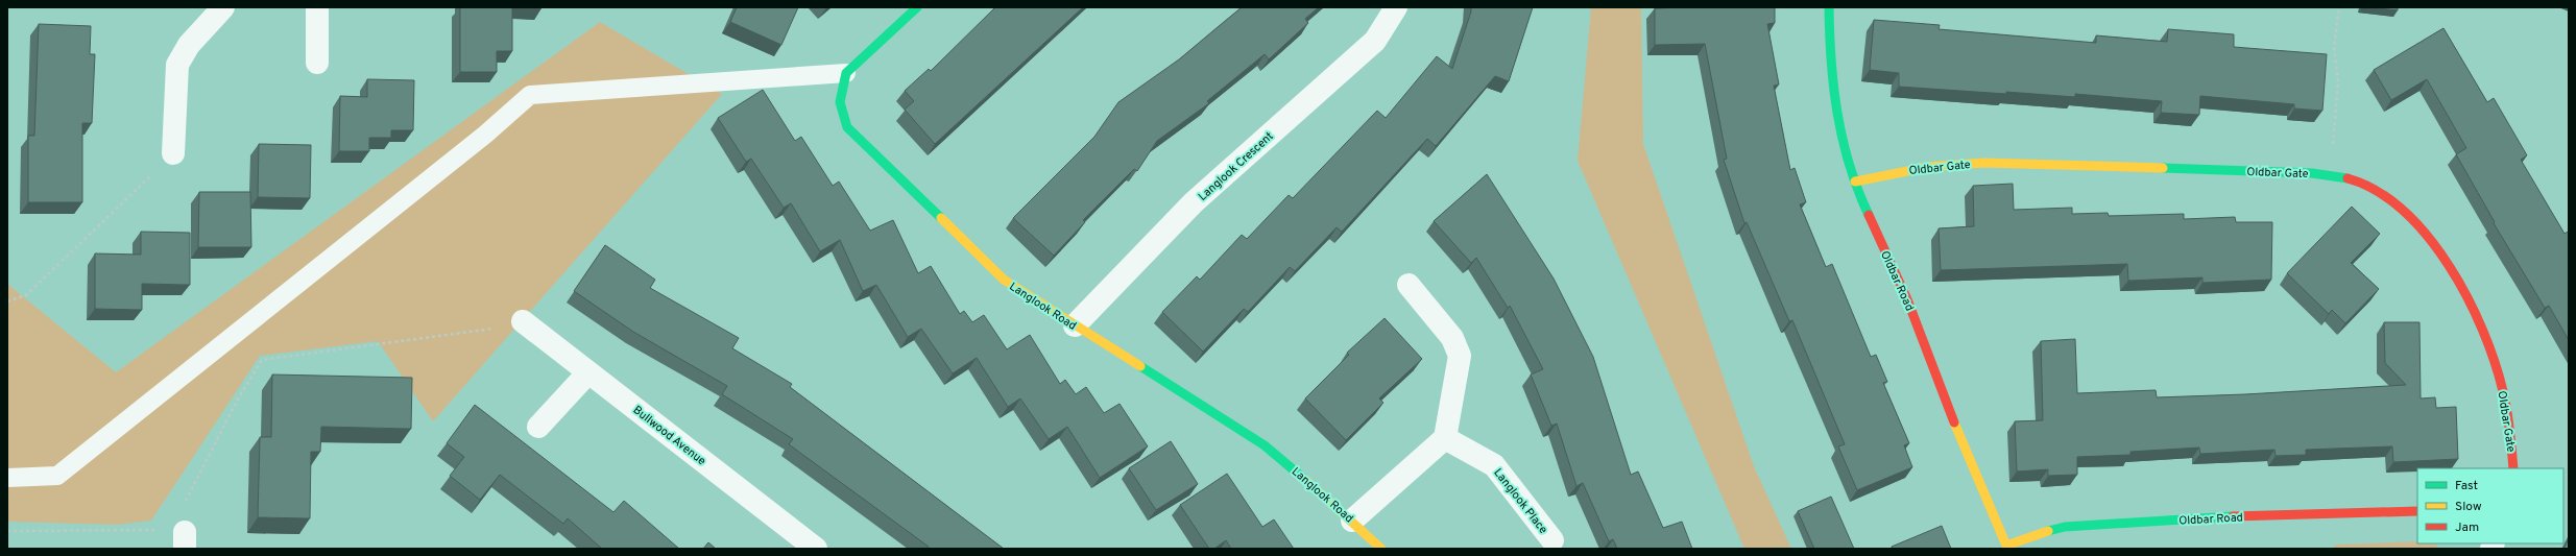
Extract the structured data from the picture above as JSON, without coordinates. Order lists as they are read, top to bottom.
{
  "streets": {
    "street": [
      "Langlook Crescent",
      "Oldbar Gate",
      "Oldbar Road",
      "Langlook Road",
      "Bullwood Avenue",
      "Langlook Place"
    ]
  },
  "crossings": [
    ["Langlook Crescent", "Langlook Road"],
    ["Oldbar Gate", "Oldbar Road"]
  ],
  "legend": ["Fast", "Slow", "Jam"]
}
